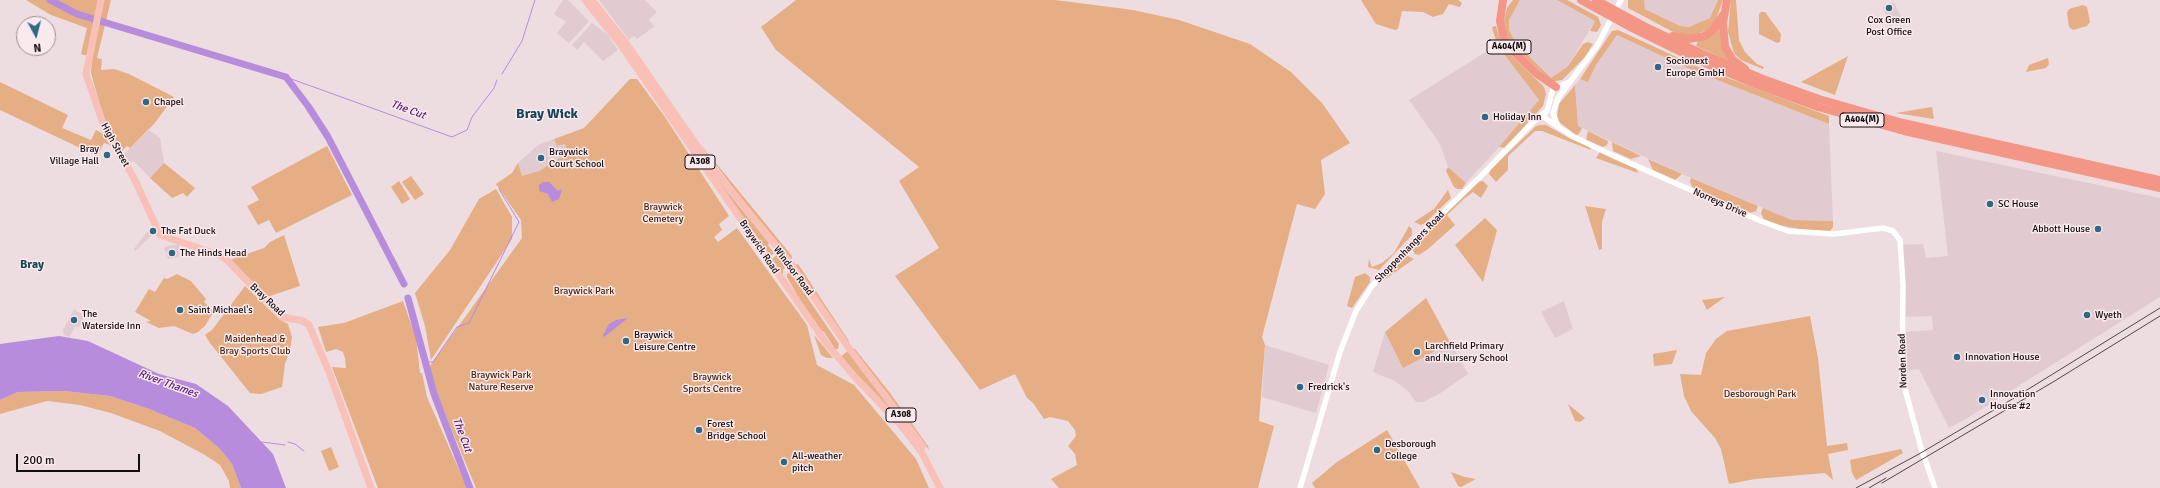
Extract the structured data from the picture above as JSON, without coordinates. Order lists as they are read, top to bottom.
{
  "streets": {
    "highway": ["A404(M)"],
    "main road": [
      "High Street",
      "A308",
      "Braywick Road",
      "Windsor Road",
      "Bray Road"
    ],
    "street": ["Norreys Drive", "Shoppenhangers Road", "Norden Road"]
  },
  "crossings": [
    ["High Street", "Bray Road"],
    ["Norreys Drive", "Shoppenhangers Road"],
    ["Norreys Drive", "Norden Road"]
  ],
  "districts": ["Bray Wick", "Bray"],
  "water": ["The Cut", "River Thames"],
  "parks": [
    "Braywick Cemetery",
    "Braywick Park",
    "Maidenhead & Bray Sports Club",
    "Braywick Park Nature Reserve",
    "Braywick Sports Centre",
    "Desborough Park"
  ],
  "places": [
    "Cox Green Post Office",
    "Socionext Europe GmbH",
    "Chapel",
    "Holiday Inn",
    "Bray Village Hall",
    "Braywick Court School",
    "SC House",
    "Abbott House",
    "The Fat Duck",
    "The Hinds Head",
    "Saint Michael's",
    "Wyeth",
    "The Waterside Inn",
    "Braywick Leisure Centre",
    "Larchfield Primary and Nursery School",
    "Innovation House",
    "Fredrick's",
    "Innovation House #2",
    "Forest Bridge School",
    "Desborough College",
    "All-weather pitch"
  ],
  "scale_bar": "200 m",
  "north": "bottom"
}
